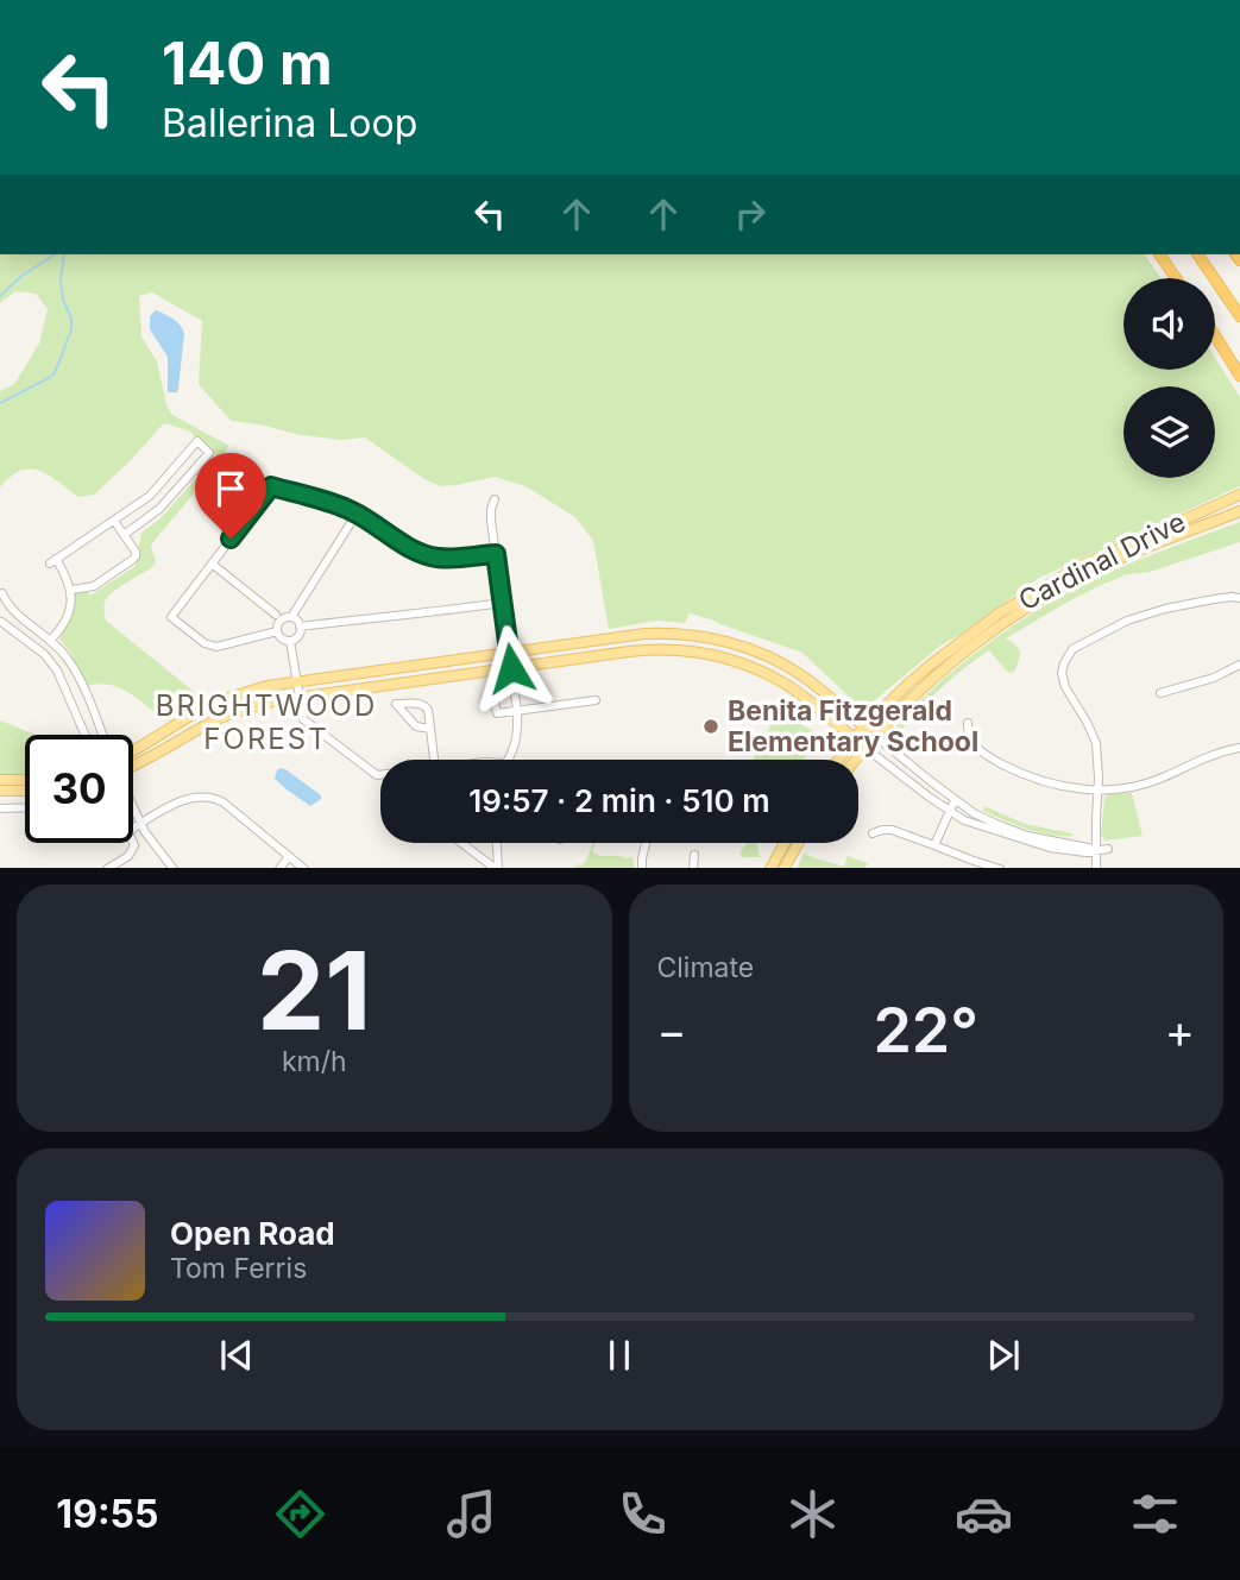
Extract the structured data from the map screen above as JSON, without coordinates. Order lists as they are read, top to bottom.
{
  "streets": {
    "main road": ["Cardinal Drive"]
  },
  "districts": ["BRIGHTWOOD FOREST"],
  "places": ["Benita Fitzgerald Elementary School"],
  "page": {
    "turn": ["140 m", "Ballerina Loop"],
    "limit": "30",
    "trip": "19:57 · 2 min · 510 m",
    "tile": [
      ["21", "km/h"],
      "Climate"
    ],
    "heat": ["−", "22°", "+"],
    "song": ["Open Road", "Tom Ferris"],
    "tabs": "19:55"
  }
}
